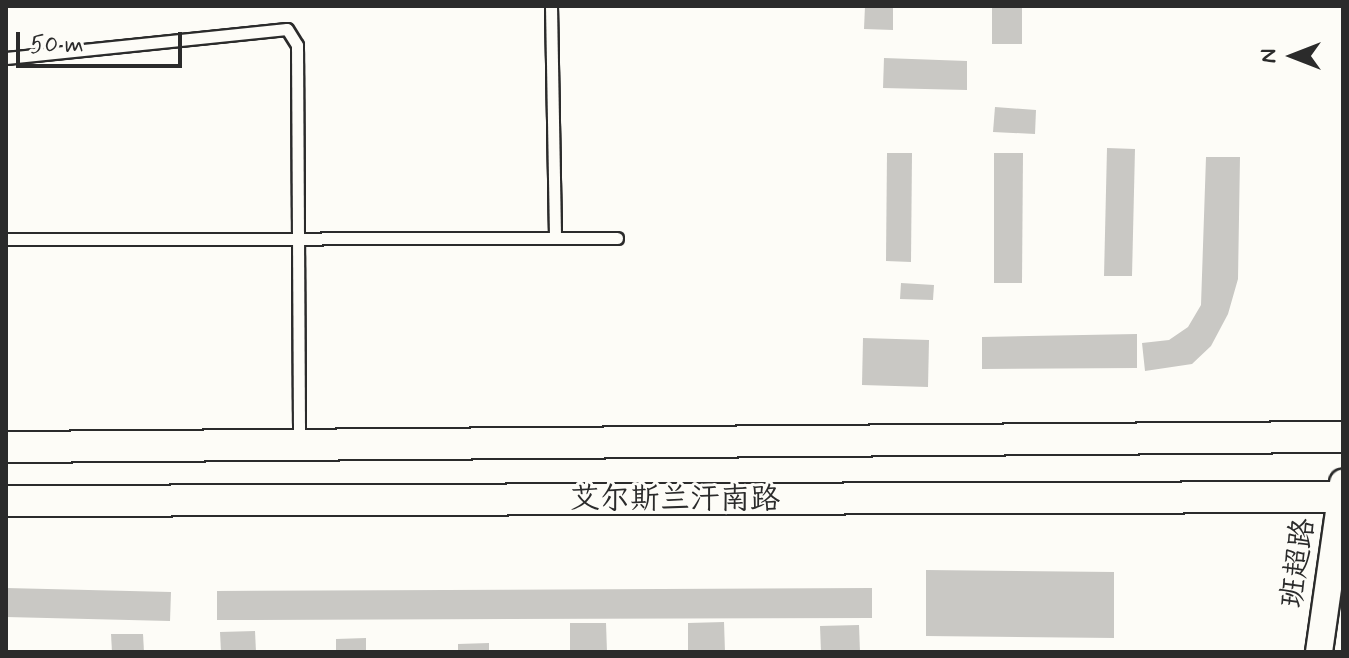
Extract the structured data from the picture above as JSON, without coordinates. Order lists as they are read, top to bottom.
{
  "streets": {
    "main road": ["艾尔斯兰汗南路"],
    "street": ["班超路"]
  },
  "crossings": [
    ["艾尔斯兰汗南路", "班超路"]
  ],
  "scale_bar": "50 m",
  "north": "left"
}
